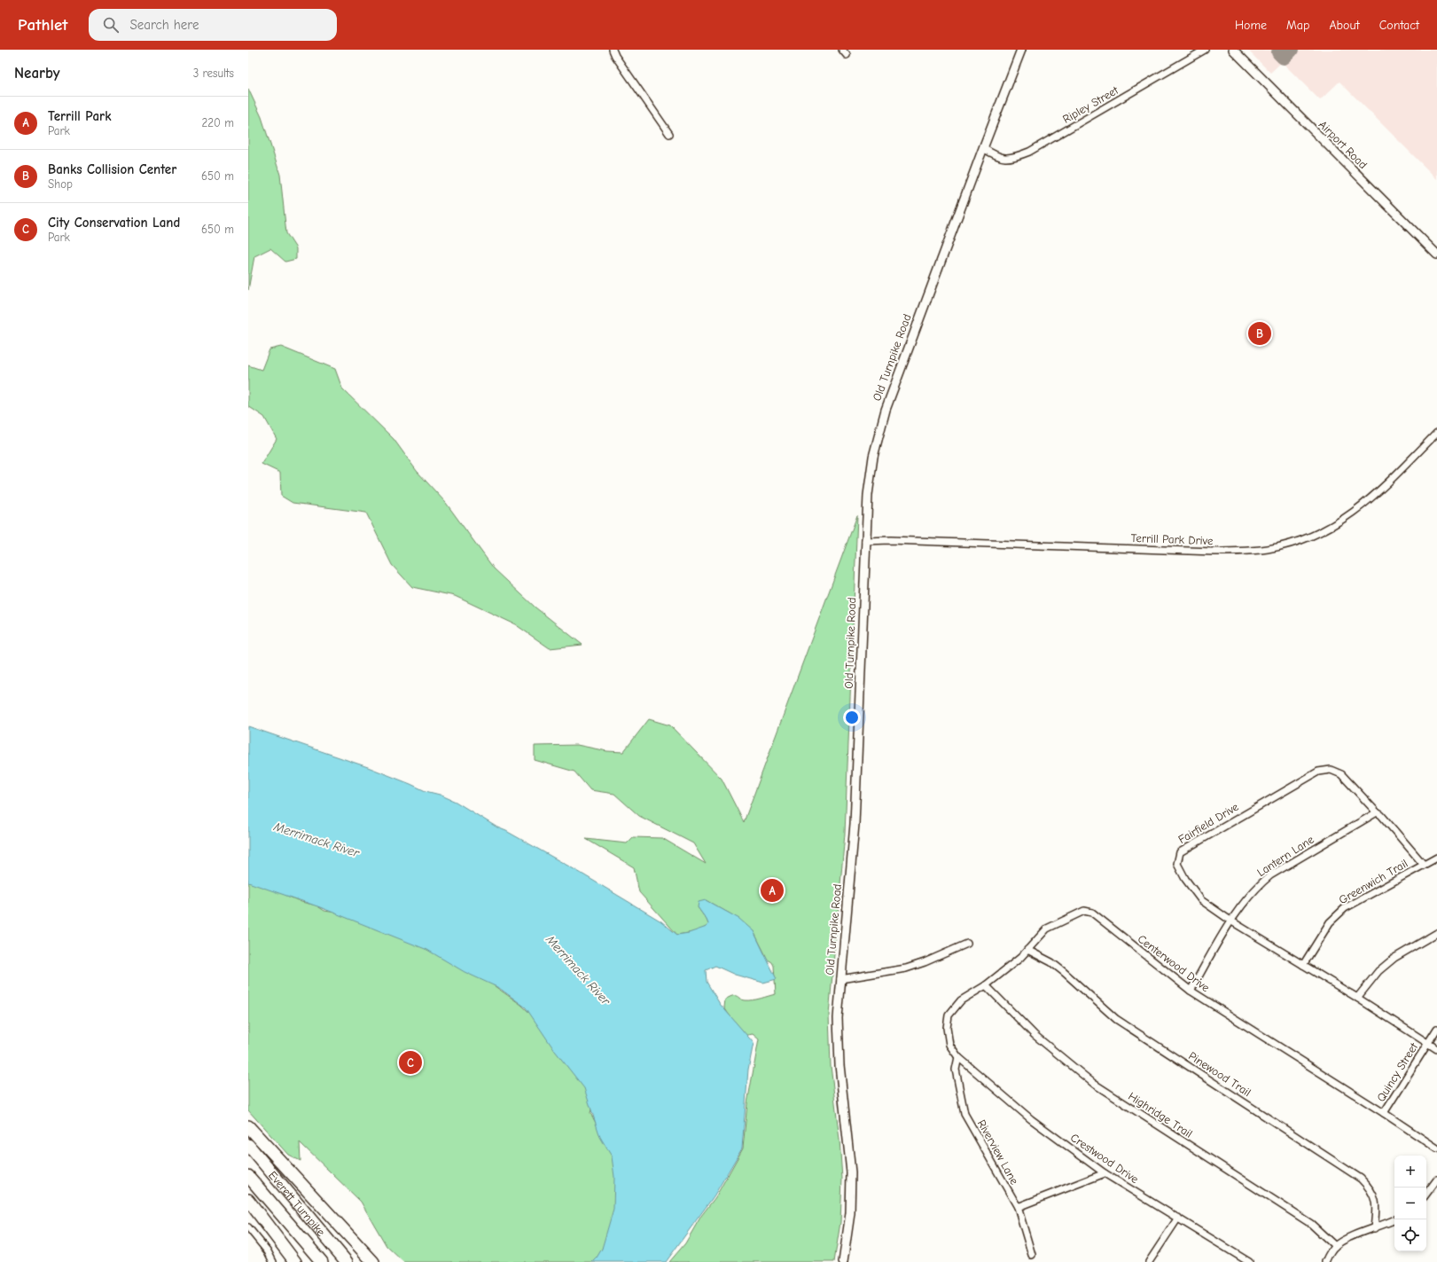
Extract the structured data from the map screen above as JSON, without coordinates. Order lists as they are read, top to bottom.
{
  "streets": {
    "highway": ["Everett Turnpike"],
    "street": [
      "Ripley Street",
      "Airport Road",
      "Old Turnpike Road",
      "Terrill Park Drive",
      "Fairfield Drive",
      "Lantern Lane",
      "Greenwich Trail",
      "Centerwood Drive",
      "Quincy Street",
      "Pinewood Trail",
      "Highridge Trail",
      "Riverview Lane",
      "Crestwood Drive"
    ]
  },
  "crossings": [
    ["Ripley Street", "Old Turnpike Road"],
    ["Old Turnpike Road", "Terrill Park Drive"],
    ["Fairfield Drive", "Lantern Lane"],
    ["Fairfield Drive", "Greenwich Trail"],
    ["Fairfield Drive", "Quincy Street"],
    ["Lantern Lane", "Centerwood Drive"],
    ["Centerwood Drive", "Quincy Street"],
    ["Centerwood Drive", "Pinewood Trail"],
    ["Centerwood Drive", "Highridge Trail"],
    ["Centerwood Drive", "Riverview Lane"],
    ["Centerwood Drive", "Crestwood Drive"],
    ["Riverview Lane", "Crestwood Drive"]
  ],
  "water": ["Merrimack River"],
  "page": {
    "header": "Pathlet",
    "search": "Search here",
    "nav": [
      "Home",
      "Map",
      "About",
      "Contact"
    ],
    "heading": ["Nearby", "3 results"],
    "list": [
      {
        "mark": "A",
        "name": "Terrill Park",
        "note": "Park",
        "value": "220 m"
      },
      {
        "mark": "B",
        "name": "Banks Collision Center",
        "note": "Shop",
        "value": "650 m"
      },
      {
        "mark": "C",
        "name": "City Conservation Land",
        "note": "Park",
        "value": "650 m"
      }
    ],
    "pins": ["B", "A", "C"],
    "map_buttons": ["+", "−"]
  }
}
